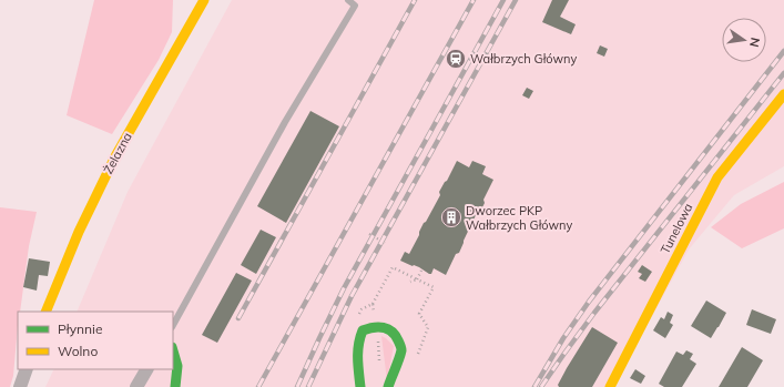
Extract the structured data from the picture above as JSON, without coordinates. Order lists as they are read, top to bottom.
{
  "streets": {
    "street": ["Żelazna", "Tunelowa"]
  },
  "places": {
    "station": ["Wałbrzych Główny"],
    "building": ["Dworzec PKP Wałbrzych Główny"]
  },
  "legend": ["Płynnie", "Wolno"],
  "north": "right"
}
